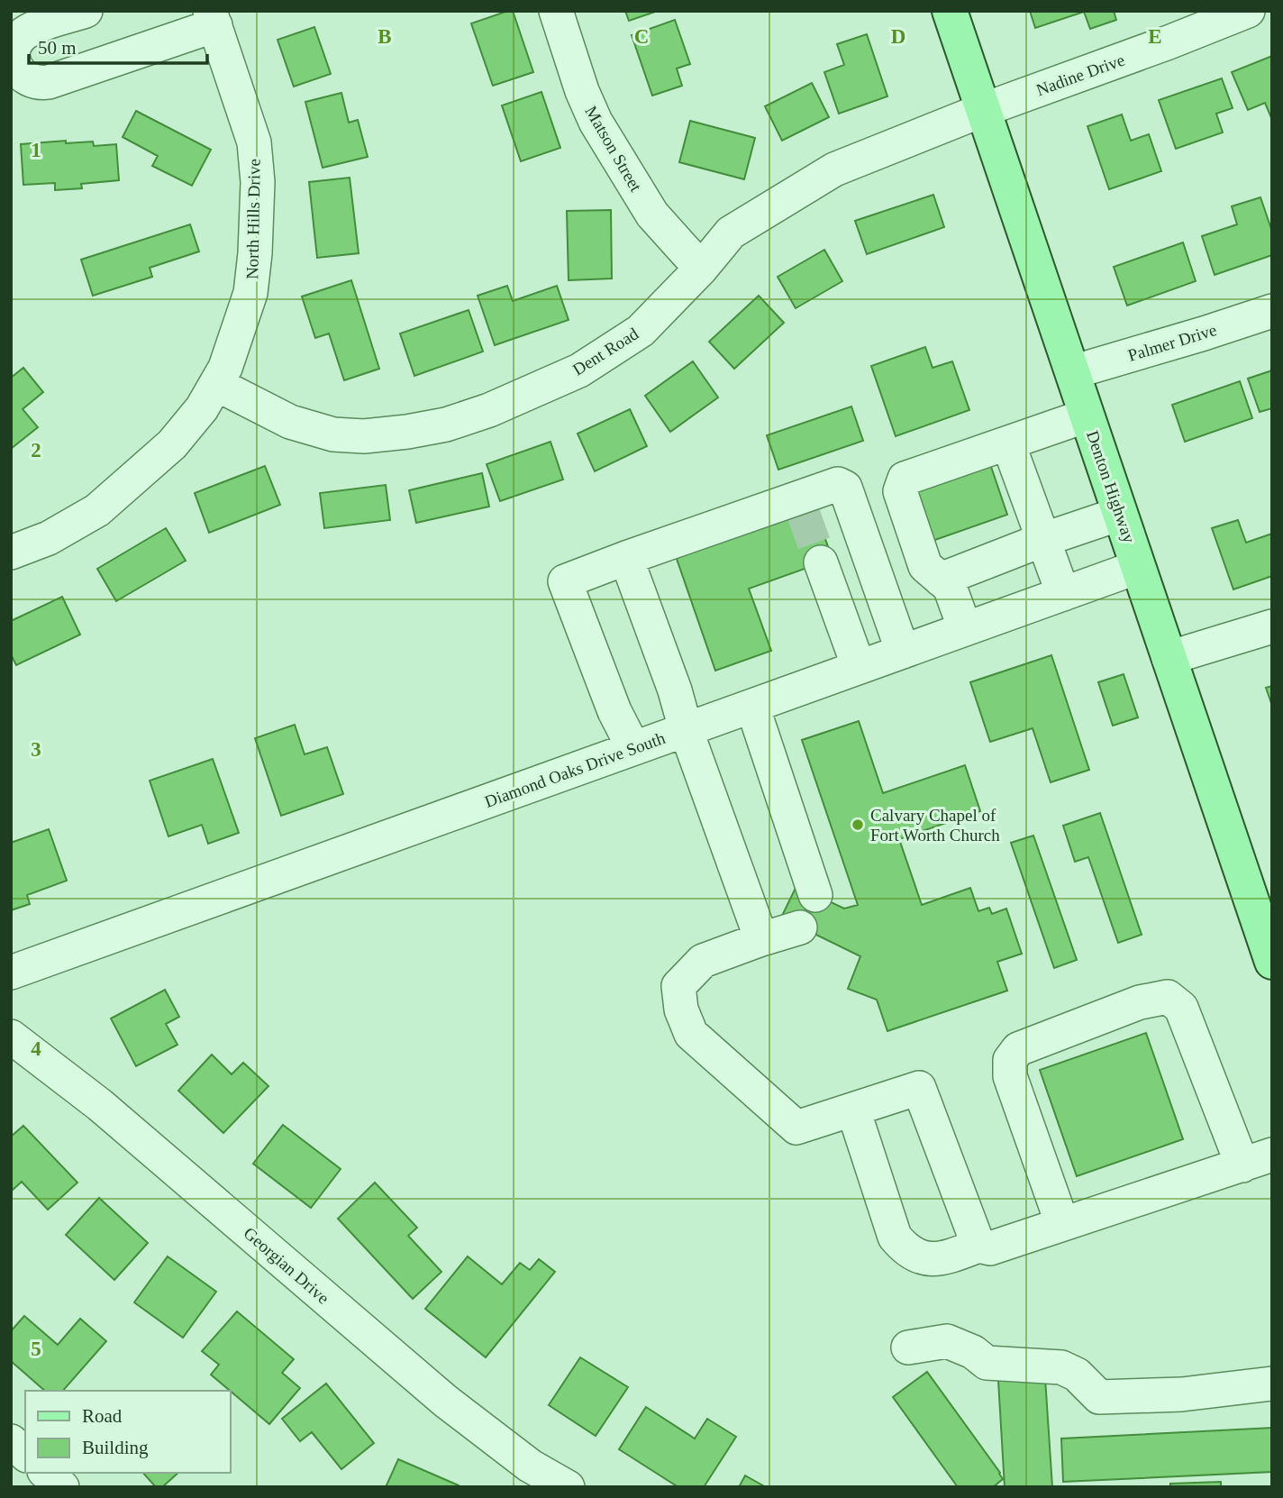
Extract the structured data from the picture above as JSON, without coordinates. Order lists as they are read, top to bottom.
{
  "streets": {
    "main road": ["Denton Highway"],
    "street": [
      "Nadine Drive",
      "Matson Street",
      "North Hills Drive",
      "Palmer Drive",
      "Dent Road",
      "Diamond Oaks Drive South",
      "Georgian Drive"
    ]
  },
  "crossings": [
    ["Nadine Drive", "Dent Road"],
    ["Nadine Drive", "Denton Highway"],
    ["Matson Street", "Dent Road"],
    ["North Hills Drive", "Dent Road"],
    ["Palmer Drive", "Denton Highway"],
    ["Dent Road", "Denton Highway"],
    ["Denton Highway", "Diamond Oaks Drive South"]
  ],
  "places": ["Calvary Chapel of Fort Worth Church"],
  "legend": ["Road", "Building"],
  "scale_bar": "50 m",
  "grid": {
    "columns": [
      "B",
      "C",
      "D",
      "E"
    ],
    "rows": [
      "1",
      "2",
      "3",
      "4",
      "5"
    ]
  }
}
